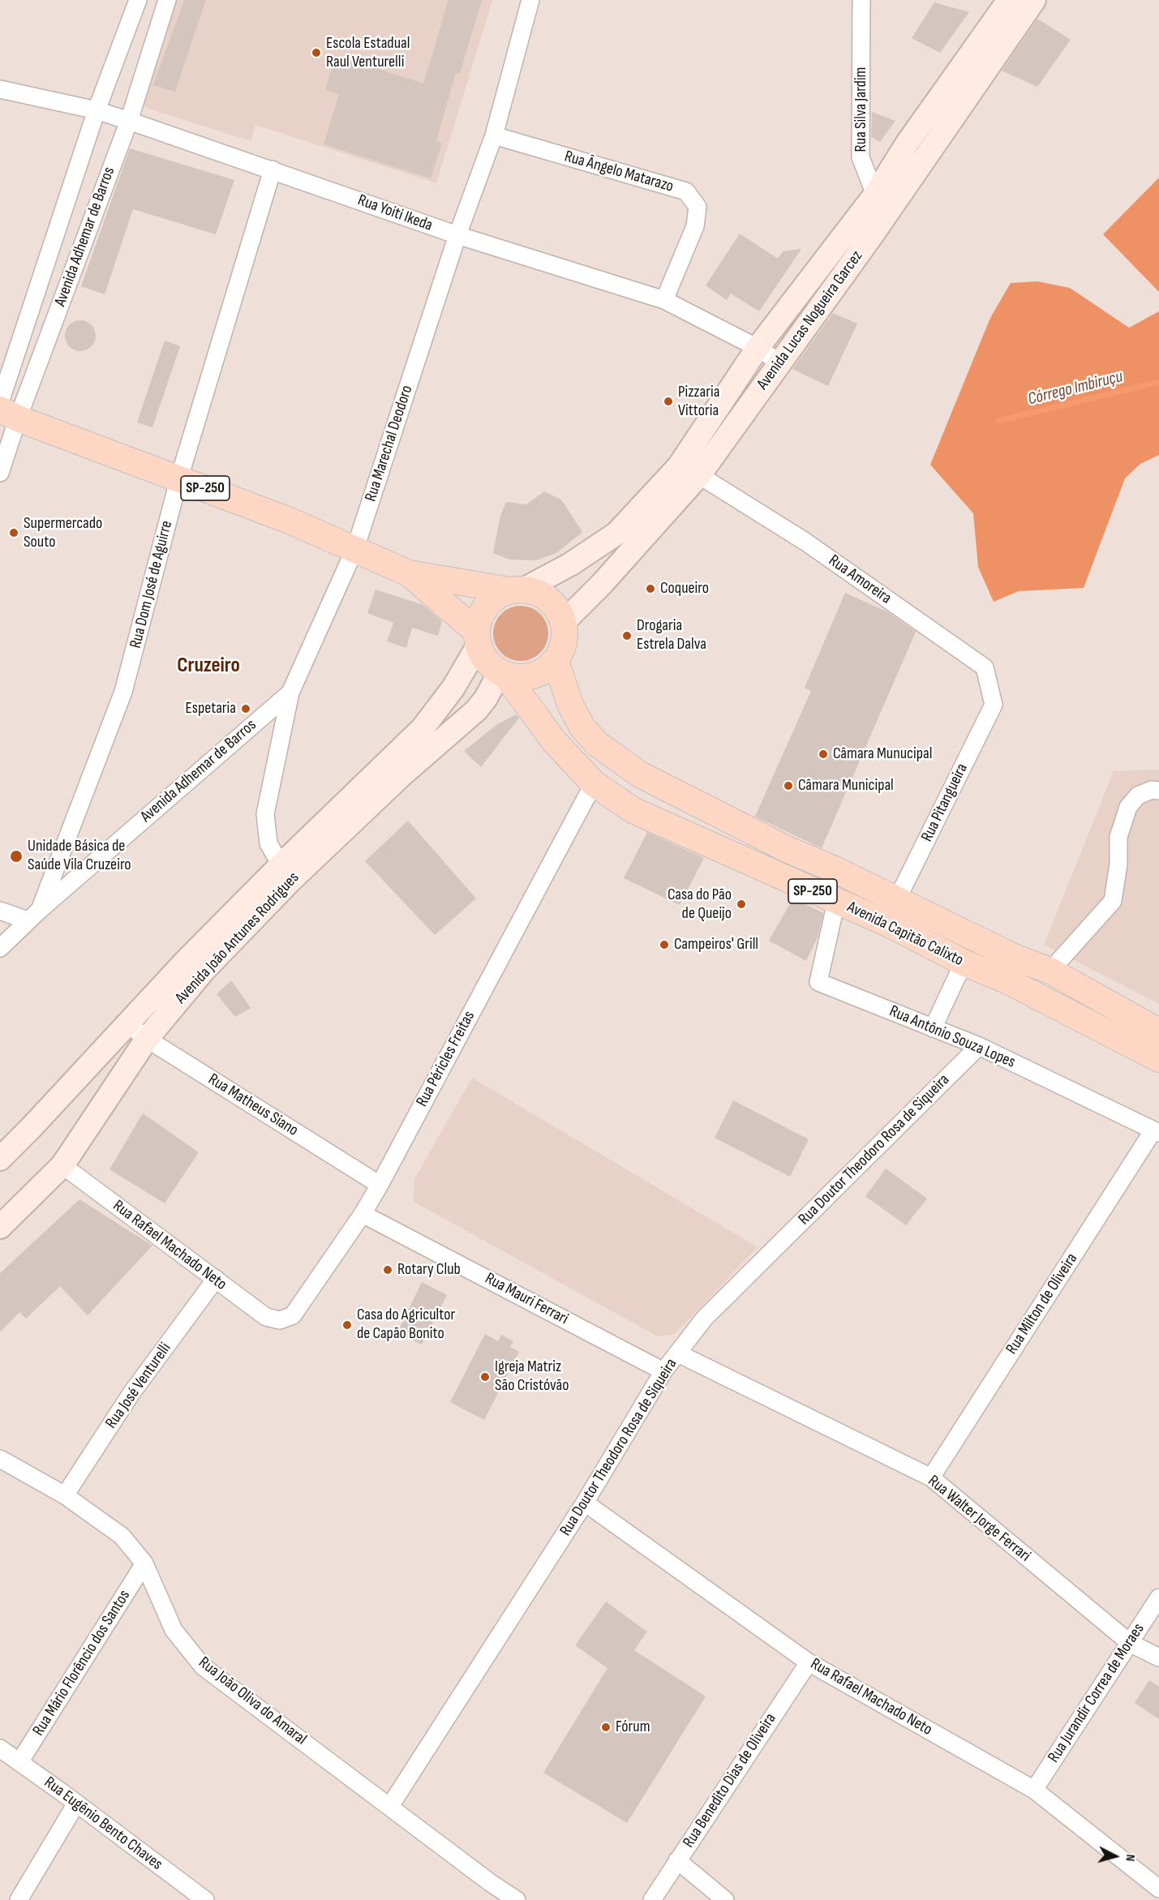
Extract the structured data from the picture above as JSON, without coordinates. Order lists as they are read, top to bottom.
{
  "streets": {
    "main road": ["SP-250", "Avenida Capitão Calixto"],
    "street": [
      "Rua Silva Jardim",
      "Rua Ângelo Matarazo",
      "Rua Yoiti Ikeda",
      "Avenida Adhemar de Barros",
      "Avenida Lucas Nogueira Garcez",
      "Rua Marechal Deodoro",
      "Rua Amoreira",
      "Rua Dom José de Aguirre",
      "Rua Pitangueira",
      "Avenida João Antunes Rodrigues",
      "Rua Antônio Souza Lopes",
      "Rua Péricles Freitas",
      "Rua Matheus Siano",
      "Rua Doutor Theodoro Rosa de Siqueira",
      "Rua Rafael Machado Neto",
      "Rua Mauri Ferrari",
      "Rua Milton de Oliveira",
      "Rua José Venturelli",
      "Rua Walter Jorge Ferrari",
      "Rua Mário Florêncio dos Santos",
      "Rua Jurandir Correa de Moraes",
      "Rua João Oliva do Amaral",
      "Rua Benedito Dias de Oliveira",
      "Rua Eugênio Bento Chaves"
    ]
  },
  "crossings": [
    ["Rua Silva Jardim", "Avenida Lucas Nogueira Garcez"],
    ["Rua Ângelo Matarazo", "Rua Yoiti Ikeda"],
    ["Rua Ângelo Matarazo", "Rua Marechal Deodoro"],
    ["Rua Yoiti Ikeda", "Avenida Adhemar de Barros"],
    ["Rua Yoiti Ikeda", "Avenida Lucas Nogueira Garcez"],
    ["Rua Yoiti Ikeda", "Rua Marechal Deodoro"],
    ["Rua Yoiti Ikeda", "Rua Dom José de Aguirre"],
    ["Avenida Adhemar de Barros", "Rua Marechal Deodoro"],
    ["Avenida Adhemar de Barros", "SP-250"],
    ["Avenida Adhemar de Barros", "Rua Dom José de Aguirre"],
    ["Avenida Lucas Nogueira Garcez", "SP-250"],
    ["Avenida Lucas Nogueira Garcez", "Rua Amoreira"],
    ["Avenida Lucas Nogueira Garcez", "Avenida Capitão Calixto"],
    ["Avenida Lucas Nogueira Garcez", "Avenida João Antunes Rodrigues"],
    ["Rua Marechal Deodoro", "SP-250"],
    ["Rua Marechal Deodoro", "Avenida João Antunes Rodrigues"],
    ["SP-250", "Rua Dom José de Aguirre"],
    ["SP-250", "Avenida Capitão Calixto"],
    ["SP-250", "Avenida João Antunes Rodrigues"],
    ["Rua Amoreira", "Rua Pitangueira"],
    ["Rua Pitangueira", "Avenida Capitão Calixto"],
    ["Avenida Capitão Calixto", "Avenida João Antunes Rodrigues"],
    ["Avenida Capitão Calixto", "Rua Antônio Souza Lopes"],
    ["Avenida Capitão Calixto", "Rua Péricles Freitas"],
    ["Avenida João Antunes Rodrigues", "Rua Matheus Siano"],
    ["Avenida João Antunes Rodrigues", "Rua Rafael Machado Neto"],
    ["Rua Antônio Souza Lopes", "Rua Doutor Theodoro Rosa de Siqueira"],
    ["Rua Antônio Souza Lopes", "Rua Milton de Oliveira"],
    ["Rua Péricles Freitas", "Rua Matheus Siano"],
    ["Rua Péricles Freitas", "Rua Rafael Machado Neto"],
    ["Rua Péricles Freitas", "Rua Mauri Ferrari"],
    ["Rua Doutor Theodoro Rosa de Siqueira", "Rua Rafael Machado Neto"],
    ["Rua Doutor Theodoro Rosa de Siqueira", "Rua Mauri Ferrari"],
    ["Rua Doutor Theodoro Rosa de Siqueira", "Rua Walter Jorge Ferrari"],
    ["Rua Doutor Theodoro Rosa de Siqueira", "Rua João Oliva do Amaral"],
    ["Rua Rafael Machado Neto", "Rua José Venturelli"],
    ["Rua Rafael Machado Neto", "Rua Jurandir Correa de Moraes"],
    ["Rua Rafael Machado Neto", "Rua Benedito Dias de Oliveira"],
    ["Rua Milton de Oliveira", "Rua Walter Jorge Ferrari"],
    ["Rua José Venturelli", "Rua João Oliva do Amaral"],
    ["Rua Walter Jorge Ferrari", "Rua Jurandir Correa de Moraes"],
    ["Rua Mário Florêncio dos Santos", "Rua João Oliva do Amaral"],
    ["Rua Mário Florêncio dos Santos", "Rua Eugênio Bento Chaves"]
  ],
  "districts": ["Cruzeiro"],
  "water": ["Córrego Imbiruçu"],
  "places": [
    "Escola Estadual Raul Venturelli",
    "Pizzaria Vittoria",
    "Supermercado Souto",
    "Coqueiro",
    "Drogaria Estrela Dalva",
    "Espetaria",
    "Câmara Munucipal",
    "Câmara Municipal",
    "Unidade Básica de Saúde Vila Cruzeiro",
    "Casa do Pão de Queijo",
    "Campeiros' Grill",
    "Rotary Club",
    "Casa do Agricultor de Capão Bonito",
    "Igreja Matriz São Cristóvão",
    "Fórum"
  ],
  "north": "right"
}
